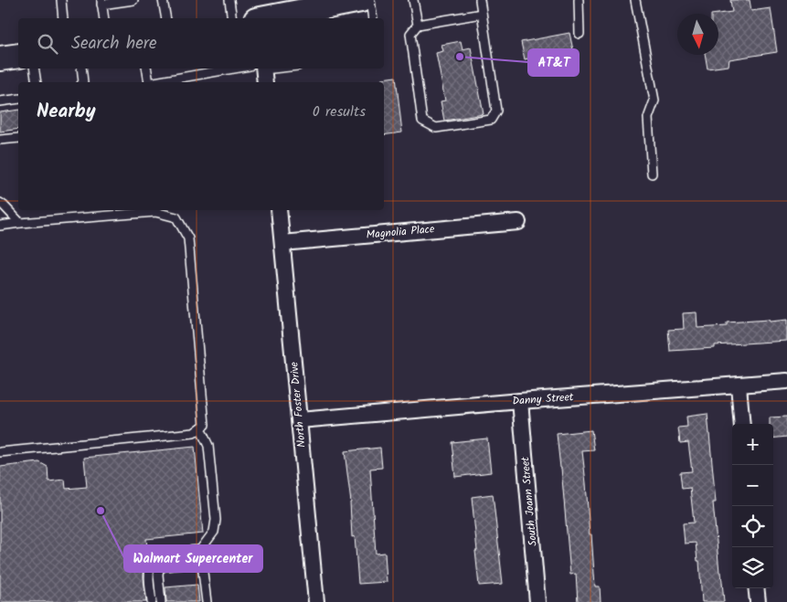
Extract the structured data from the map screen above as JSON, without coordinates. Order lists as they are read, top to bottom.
{
  "streets": {
    "street": [
      "Magnolia Place",
      "Danny Street",
      "North Foster Drive",
      "South Joann Street"
    ]
  },
  "crossings": [
    ["Magnolia Place", "North Foster Drive"],
    ["Danny Street", "North Foster Drive"],
    ["Danny Street", "South Joann Street"]
  ],
  "places": ["AT&T", "Walmart Supercenter"],
  "north": "bottom",
  "page": {
    "search": "Search here",
    "heading": ["Nearby", "0 results"],
    "map_buttons": ["+", "−"]
  }
}
